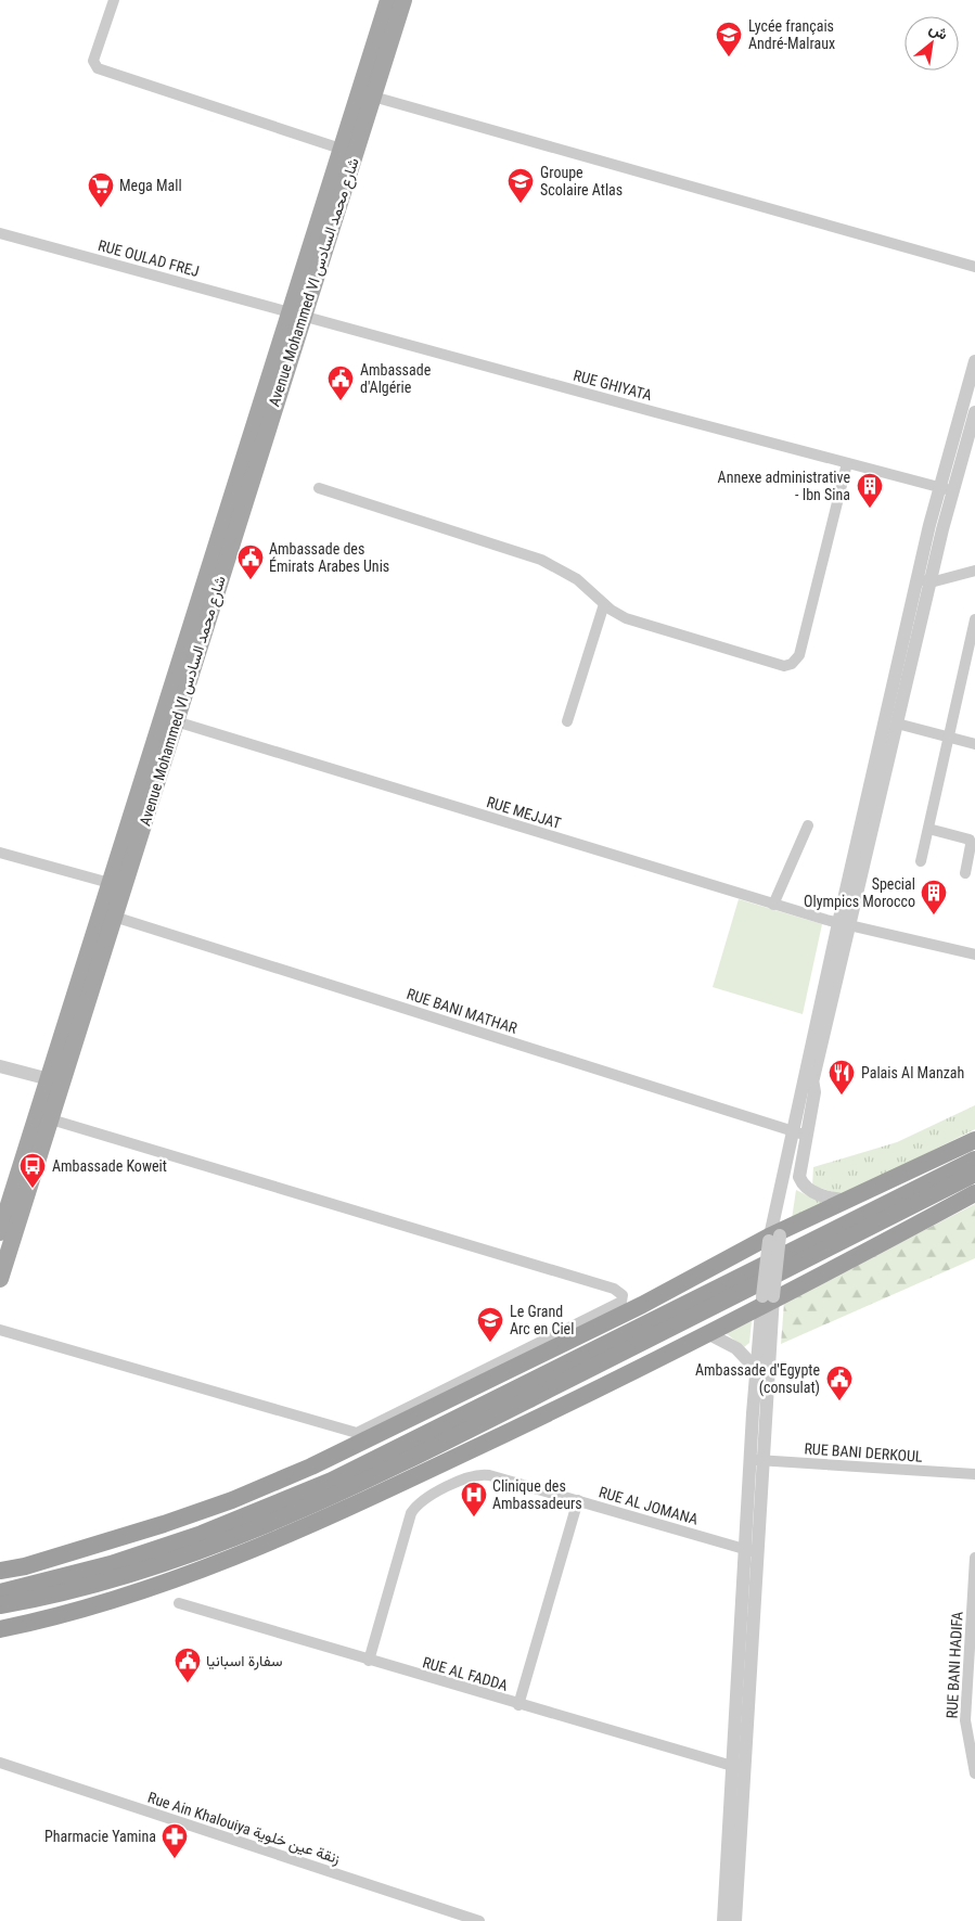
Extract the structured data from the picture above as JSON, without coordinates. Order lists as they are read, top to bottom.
{
  "streets": {
    "main road": ["Avenue Mohammed VI شارع محمد السادس"],
    "street": [
      "RUE OULAD FREJ",
      "RUE GHIYATA",
      "RUE MEJJAT",
      "RUE BANI MATHAR",
      "RUE BANI DERKOUL",
      "RUE AL JOMANA",
      "RUE BANI HADIFA",
      "RUE AL FADDA",
      "Rue Ain Khalouiya زنقة عين خلوية"
    ]
  },
  "crossings": [
    ["RUE OULAD FREJ", "Avenue Mohammed VI شارع محمد السادس"],
    ["RUE OULAD FREJ", "RUE GHIYATA"],
    ["Avenue Mohammed VI شارع محمد السادس", "RUE GHIYATA"],
    ["Avenue Mohammed VI شارع محمد السادس", "RUE MEJJAT"],
    ["Avenue Mohammed VI شارع محمد السادس", "RUE BANI MATHAR"],
    ["RUE AL JOMANA", "RUE AL FADDA"]
  ],
  "places": {
    "school or university": ["Lycée français André-Malraux", "Groupe Scolaire Atlas", "Le Grand Arc en Ciel"],
    "supermarket": ["Mega Mall"],
    "public building": [
      "Ambassade d'Algérie",
      "Ambassade des Émirats Arabes Unis",
      "Ambassade d'Egypte (consulat)",
      "سفارة اسبانيا"
    ],
    "building": ["Annexe administrative - Ibn Sina", "Special Olympics Morocco"],
    "restaurant": ["Palais Al Manzah"],
    "bus stop": ["Ambassade Koweit"],
    "hospital": ["Clinique des Ambassadeurs"],
    "pharmacy": ["Pharmacie Yamina"]
  },
  "north": "top right"
}
